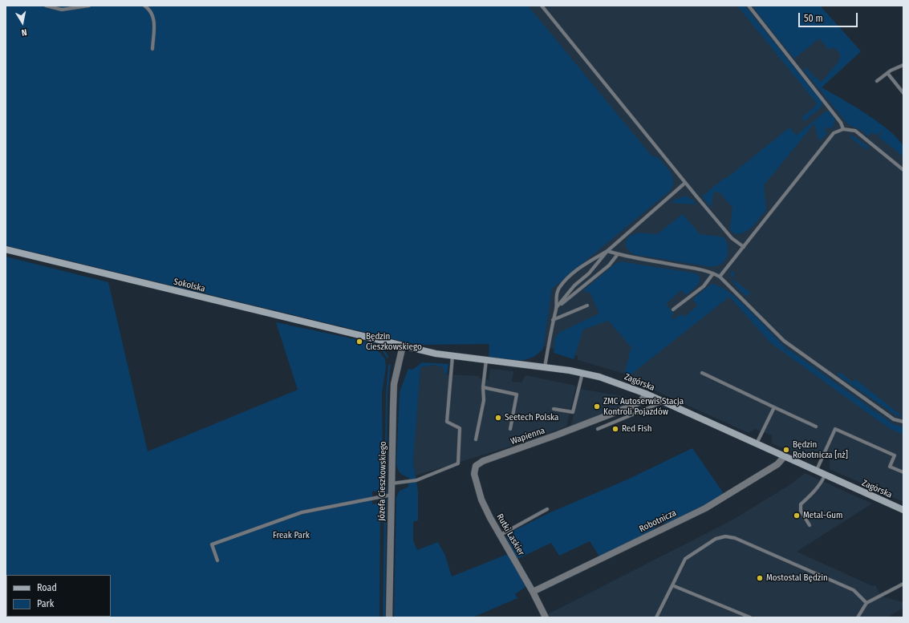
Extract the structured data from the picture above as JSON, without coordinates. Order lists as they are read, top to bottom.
{
  "streets": {
    "street": [
      "Sokolska",
      "Zagórska",
      "Wapienna",
      "Józefa Cieszkowskiego",
      "Robotnicza",
      "Rutki Laskier"
    ]
  },
  "crossings": [
    ["Sokolska", "Zagórska"],
    ["Zagórska", "Wapienna"],
    ["Zagórska", "Józefa Cieszkowskiego"],
    ["Zagórska", "Robotnicza"],
    ["Wapienna", "Rutki Laskier"],
    ["Robotnicza", "Rutki Laskier"]
  ],
  "parks": ["Freak Park"],
  "places": [
    "Będzin Cieszkowskiego",
    "ZMC Autoserwis Stacja Kontroli Pojazdów",
    "Seetech Polska",
    "Red Fish",
    "Będzin Robotnicza [nż]",
    "Metal-Gum",
    "Mostostal Będzin"
  ],
  "legend": ["Road", "Park"],
  "scale_bar": "50 m",
  "north": "bottom"
}
